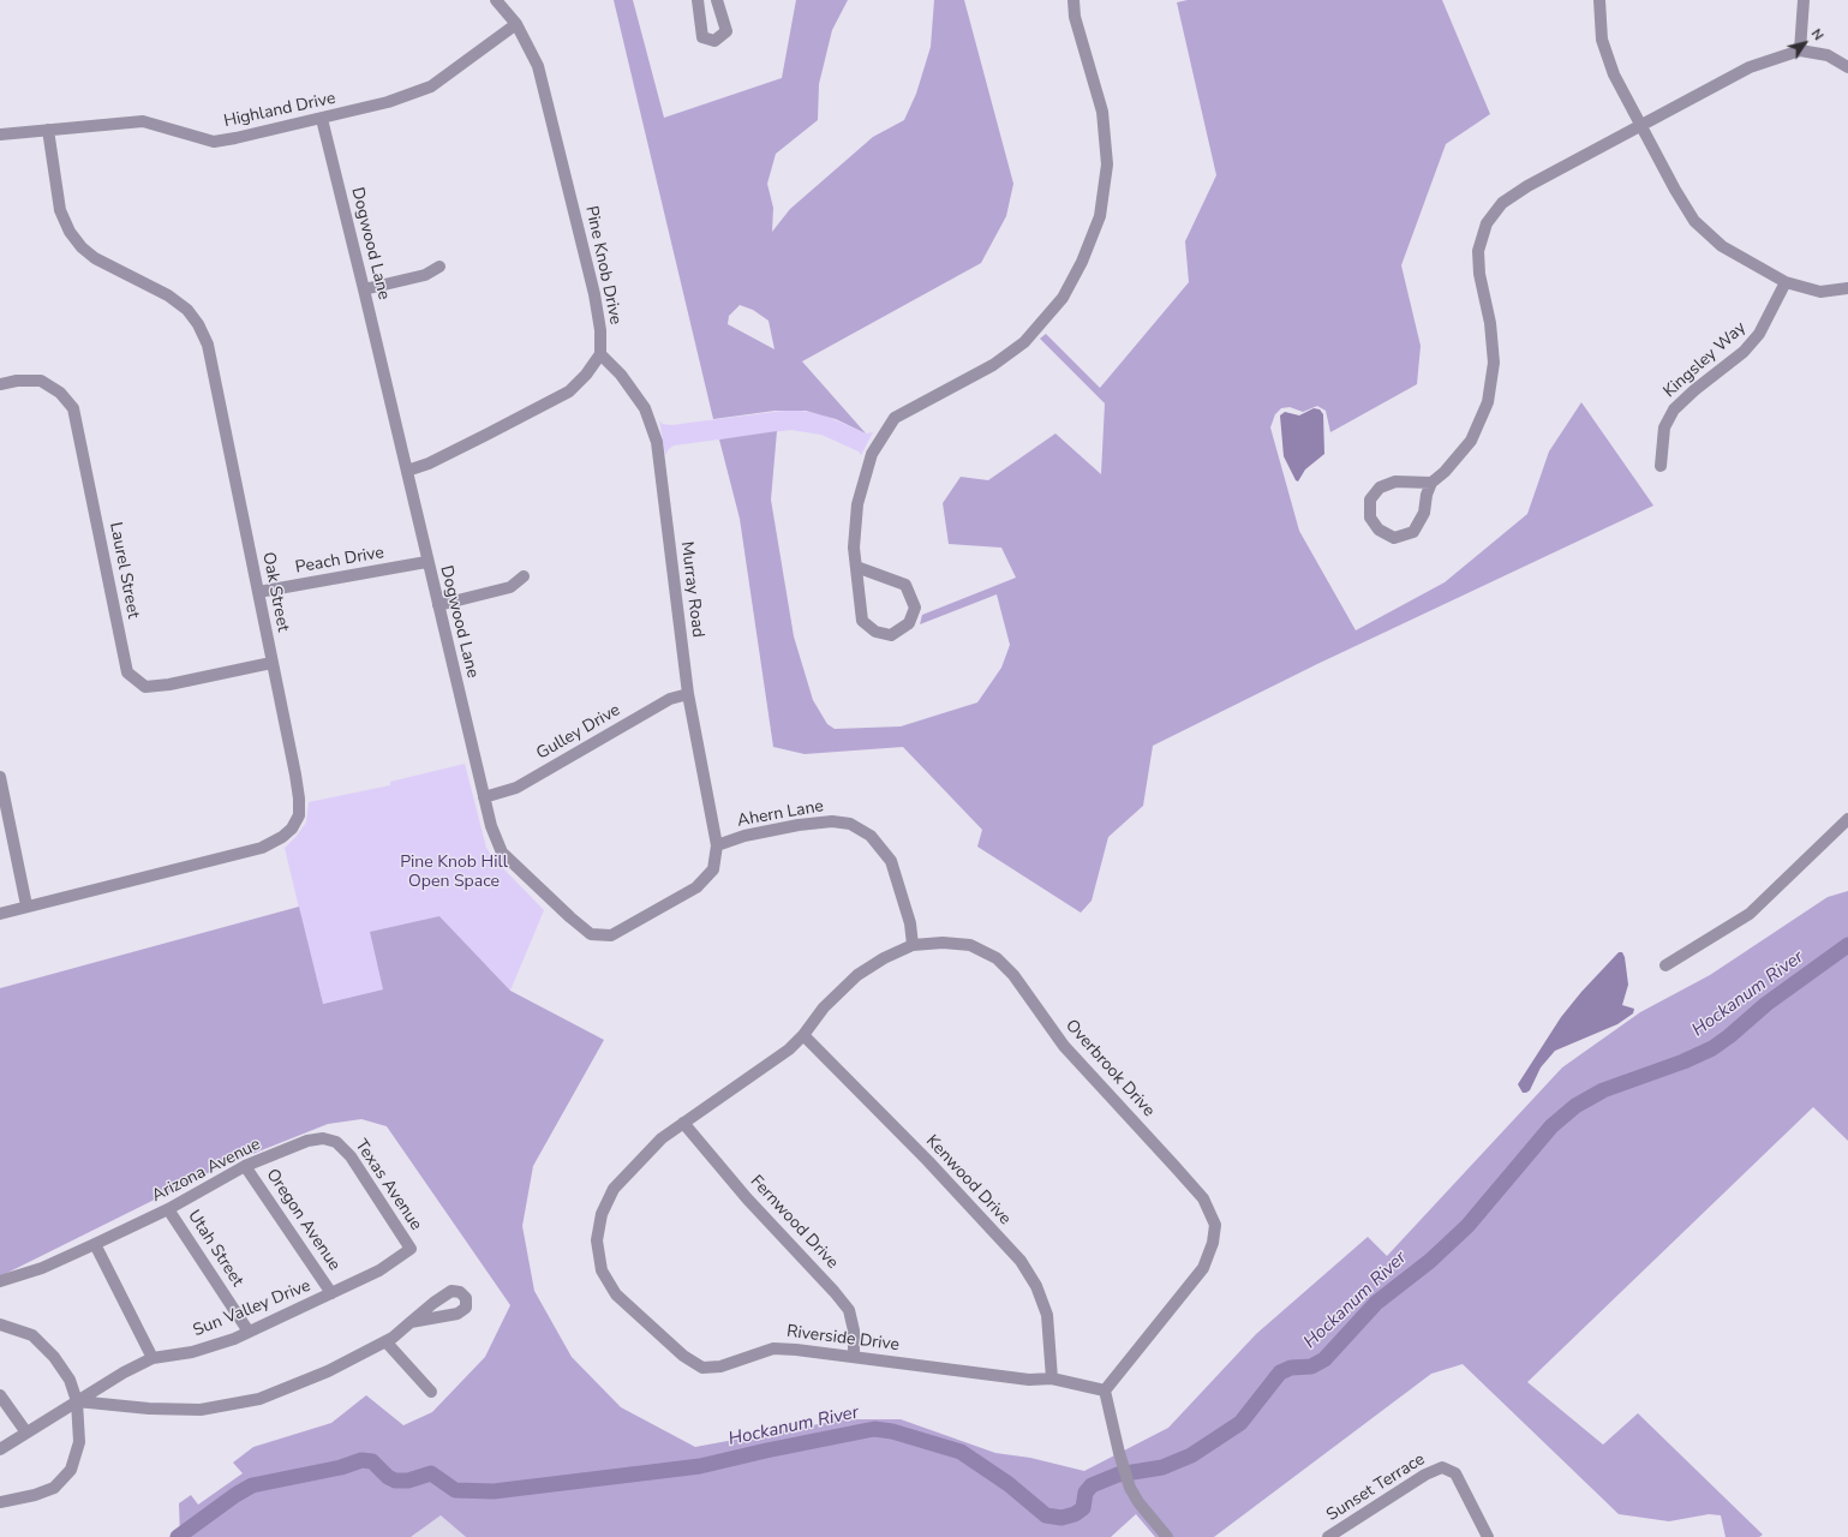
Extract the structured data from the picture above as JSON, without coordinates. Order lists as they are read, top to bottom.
{
  "streets": {
    "street": [
      "Highland Drive",
      "Dogwood Lane",
      "Pine Knob Drive",
      "Kingsley Way",
      "Peach Drive",
      "Laurel Street",
      "Murray Road",
      "Oak Street",
      "Gulley Drive",
      "Ahern Lane",
      "Overbrook Drive",
      "Arizona Avenue",
      "Kenwood Drive",
      "Texas Avenue",
      "Oregon Avenue",
      "Fernwood Drive",
      "Utah Street",
      "Sun Valley Drive",
      "Riverside Drive",
      "Sunset Terrace"
    ]
  },
  "crossings": [
    ["Highland Drive", "Dogwood Lane"],
    ["Highland Drive", "Pine Knob Drive"],
    ["Highland Drive", "Oak Street"],
    ["Dogwood Lane", "Peach Drive"],
    ["Dogwood Lane", "Murray Road"],
    ["Dogwood Lane", "Gulley Drive"],
    ["Dogwood Lane", "Ahern Lane"],
    ["Pine Knob Drive", "Murray Road"],
    ["Peach Drive", "Oak Street"],
    ["Laurel Street", "Oak Street"],
    ["Murray Road", "Gulley Drive"],
    ["Murray Road", "Ahern Lane"],
    ["Ahern Lane", "Overbrook Drive"],
    ["Overbrook Drive", "Kenwood Drive"],
    ["Overbrook Drive", "Riverside Drive"],
    ["Arizona Avenue", "Texas Avenue"],
    ["Arizona Avenue", "Oregon Avenue"],
    ["Arizona Avenue", "Utah Street"],
    ["Kenwood Drive", "Riverside Drive"],
    ["Texas Avenue", "Sun Valley Drive"],
    ["Oregon Avenue", "Sun Valley Drive"],
    ["Fernwood Drive", "Riverside Drive"],
    ["Utah Street", "Sun Valley Drive"]
  ],
  "water": ["Hockanum River"],
  "parks": ["Pine Knob Hill Open Space"],
  "north": "top right"
}
